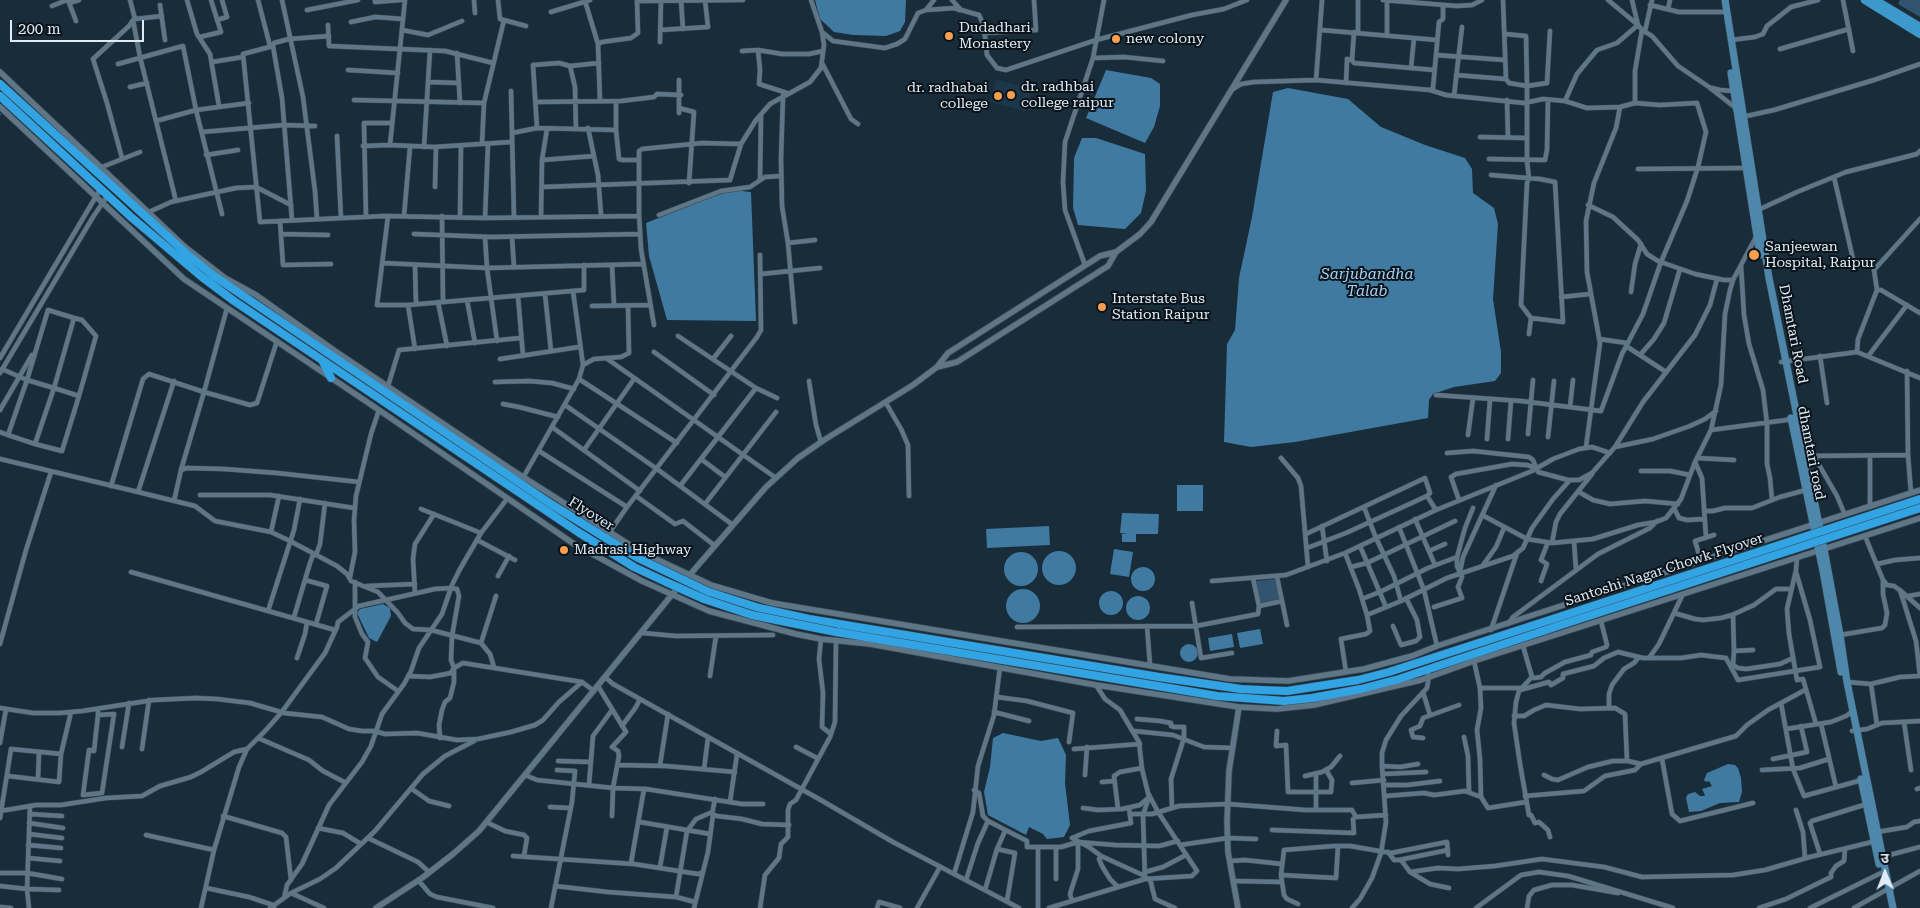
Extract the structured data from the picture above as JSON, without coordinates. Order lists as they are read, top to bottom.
{
  "streets": {
    "highway": ["Flyover", "Santoshi Nagar Chowk Flyover"],
    "main road": ["Dhamtari Road", "dhamtari road"]
  },
  "crossings": [
    ["Dhamtari Road", "dhamtari road"],
    ["Flyover", "Santoshi Nagar Chowk Flyover"]
  ],
  "water": ["Sarjubandha Talab"],
  "places": [
    "Dudadhari Monastery",
    "new colony",
    "dr. radhbai college raipur",
    "dr. radhabai college",
    "Sanjeewan Hospital, Raipur",
    "Interstate Bus Station Raipur",
    "Madrasi Highway"
  ],
  "scale_bar": "200 m",
  "north": "top"
}
